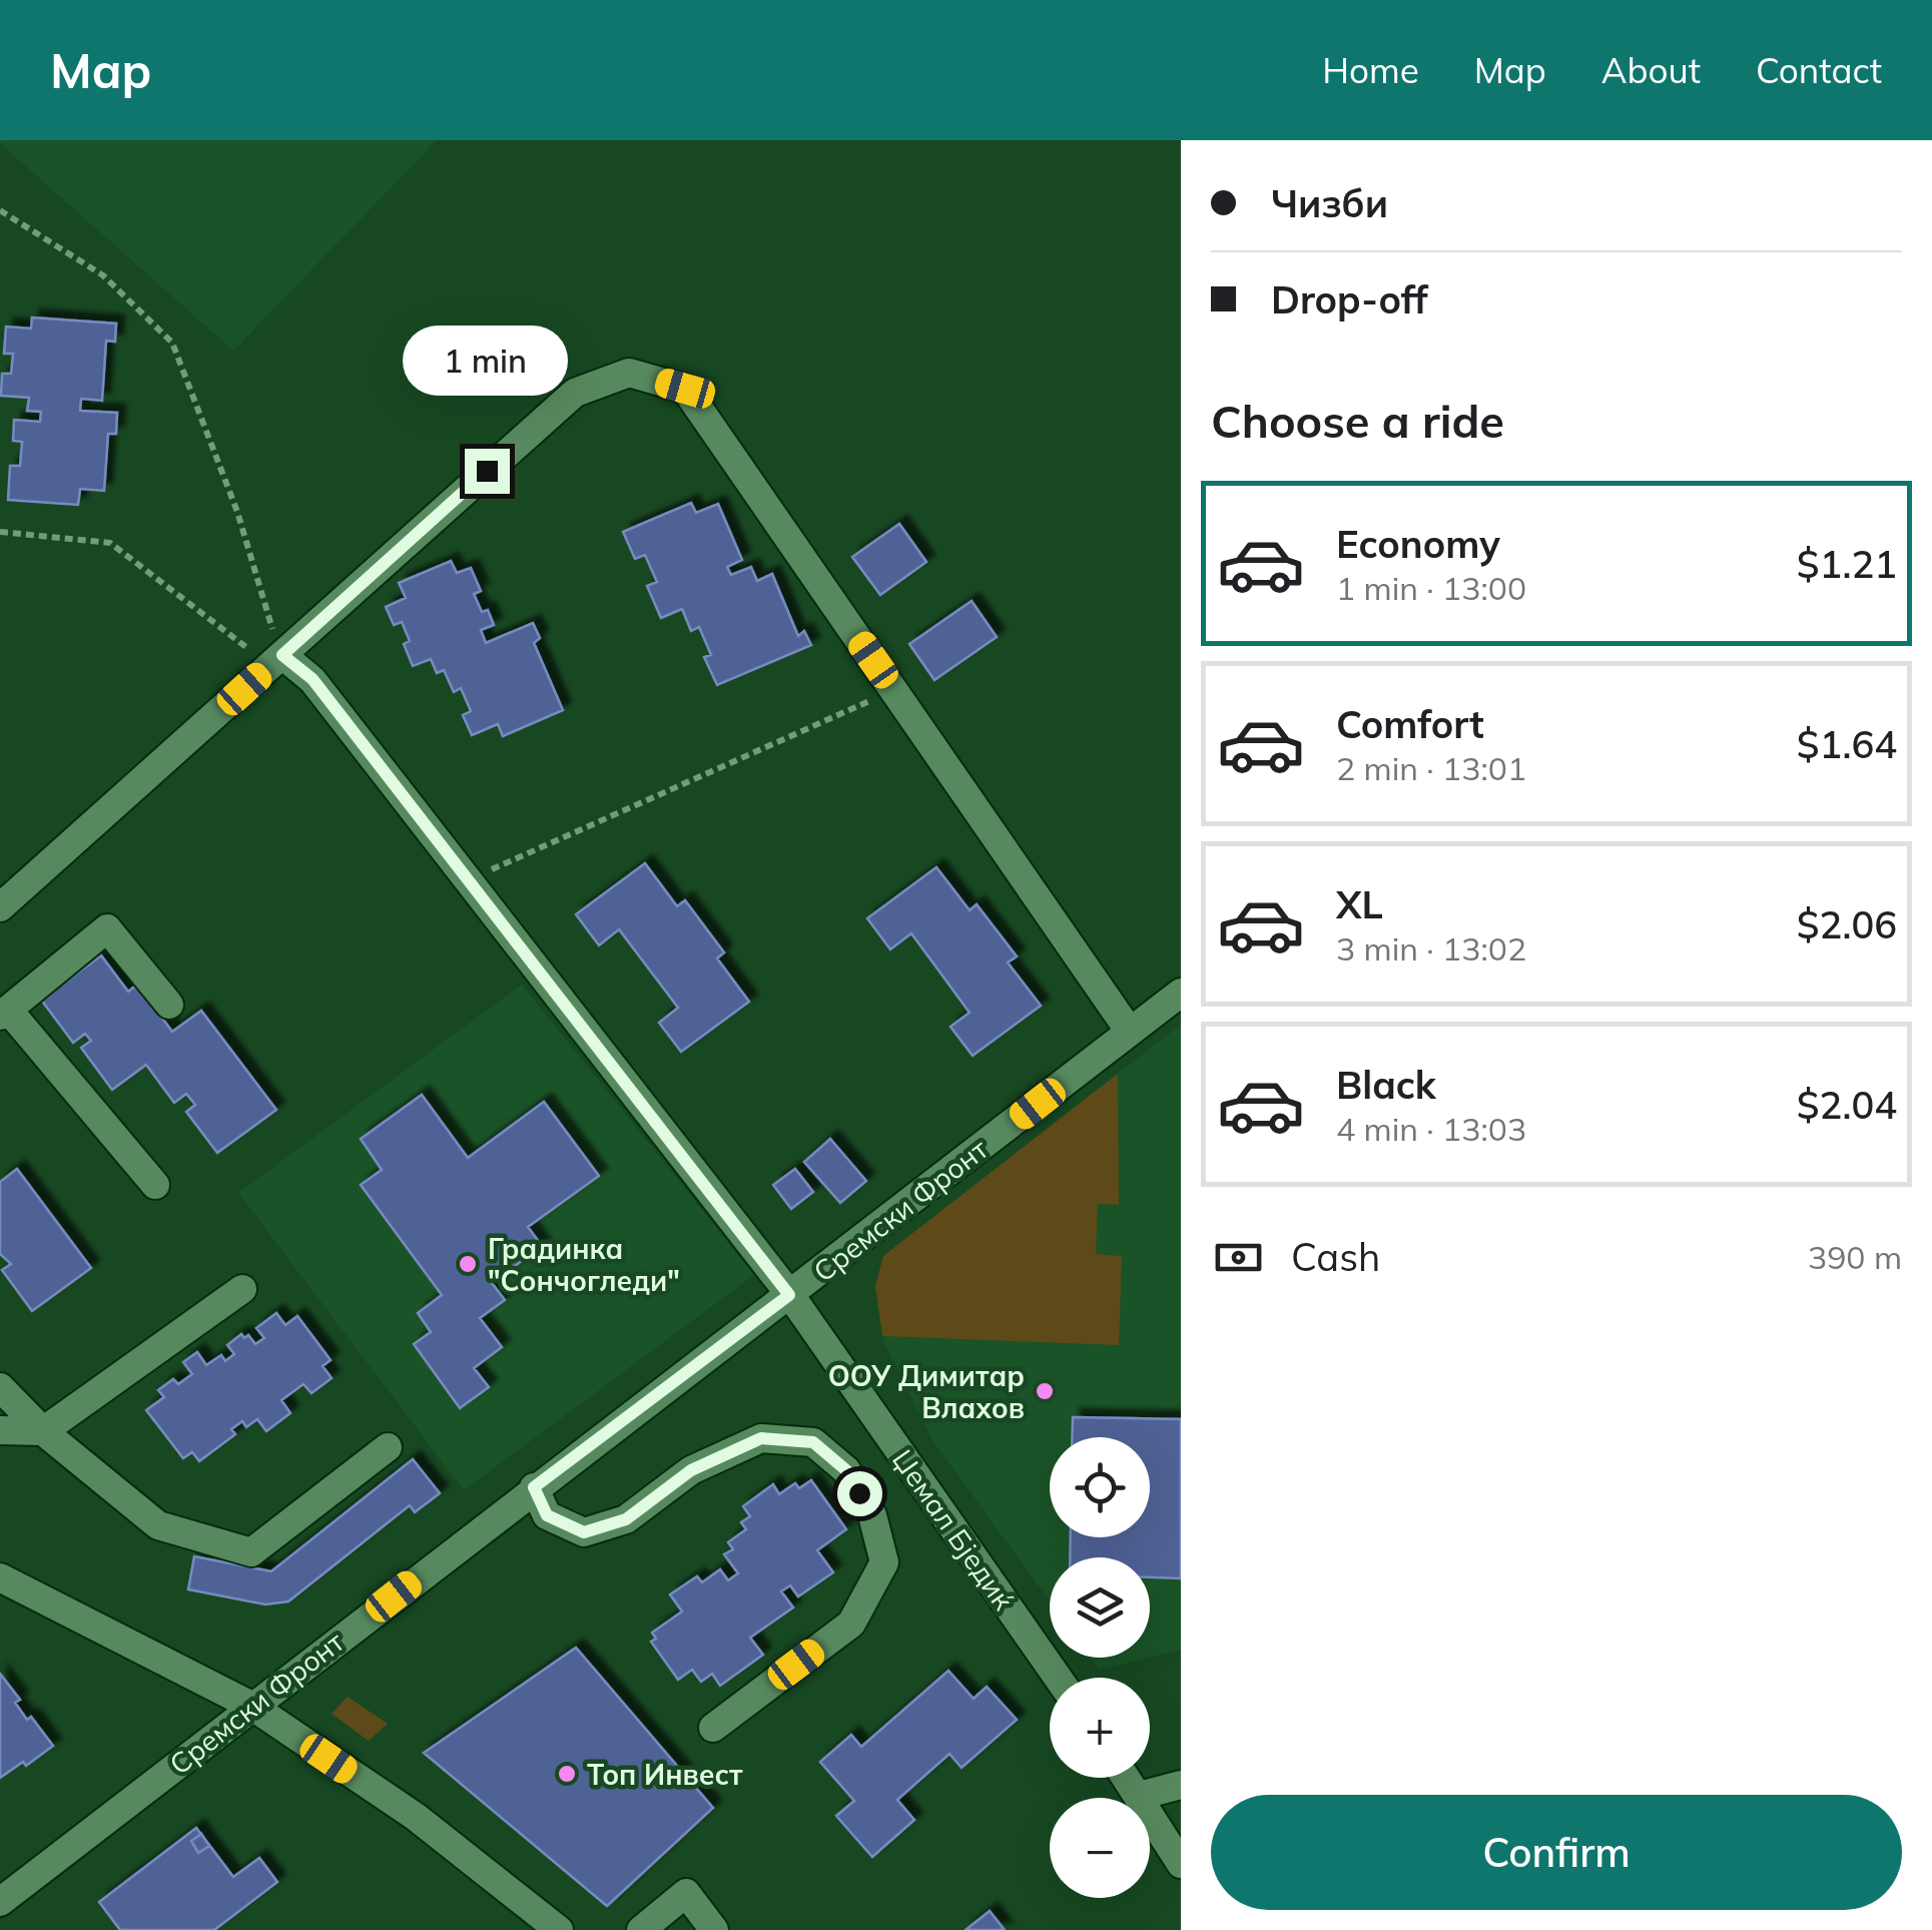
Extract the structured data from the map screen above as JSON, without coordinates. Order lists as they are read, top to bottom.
{
  "streets": {
    "street": ["Сремски Фронт", "Џемал Бједиќ"]
  },
  "crossings": [
    ["Сремски Фронт", "Џемал Бједиќ"]
  ],
  "places": ["Градинка \"Сончогледи\"", "ООУ Димитар Влахов", "Топ Инвест"],
  "page": {
    "header": "Map",
    "nav": [
      "Home",
      "Map",
      "About",
      "Contact"
    ],
    "banner": ["Чизби", "Drop-off"],
    "bubble": "1 min",
    "heading": "Choose a ride",
    "list": [
      {
        "name": "Economy",
        "note": "1 min · 13:00",
        "value": "$1.21"
      },
      {
        "name": "Comfort",
        "note": "2 min · 13:01",
        "value": "$1.64"
      },
      {
        "name": "XL",
        "note": "3 min · 13:02",
        "value": "$2.06"
      },
      {
        "name": "Black",
        "note": "4 min · 13:03",
        "value": "$2.04"
      }
    ],
    "pay": ["Cash", "390 m"],
    "map_buttons": ["+", "−"],
    "buttons": "Confirm"
  }
}
